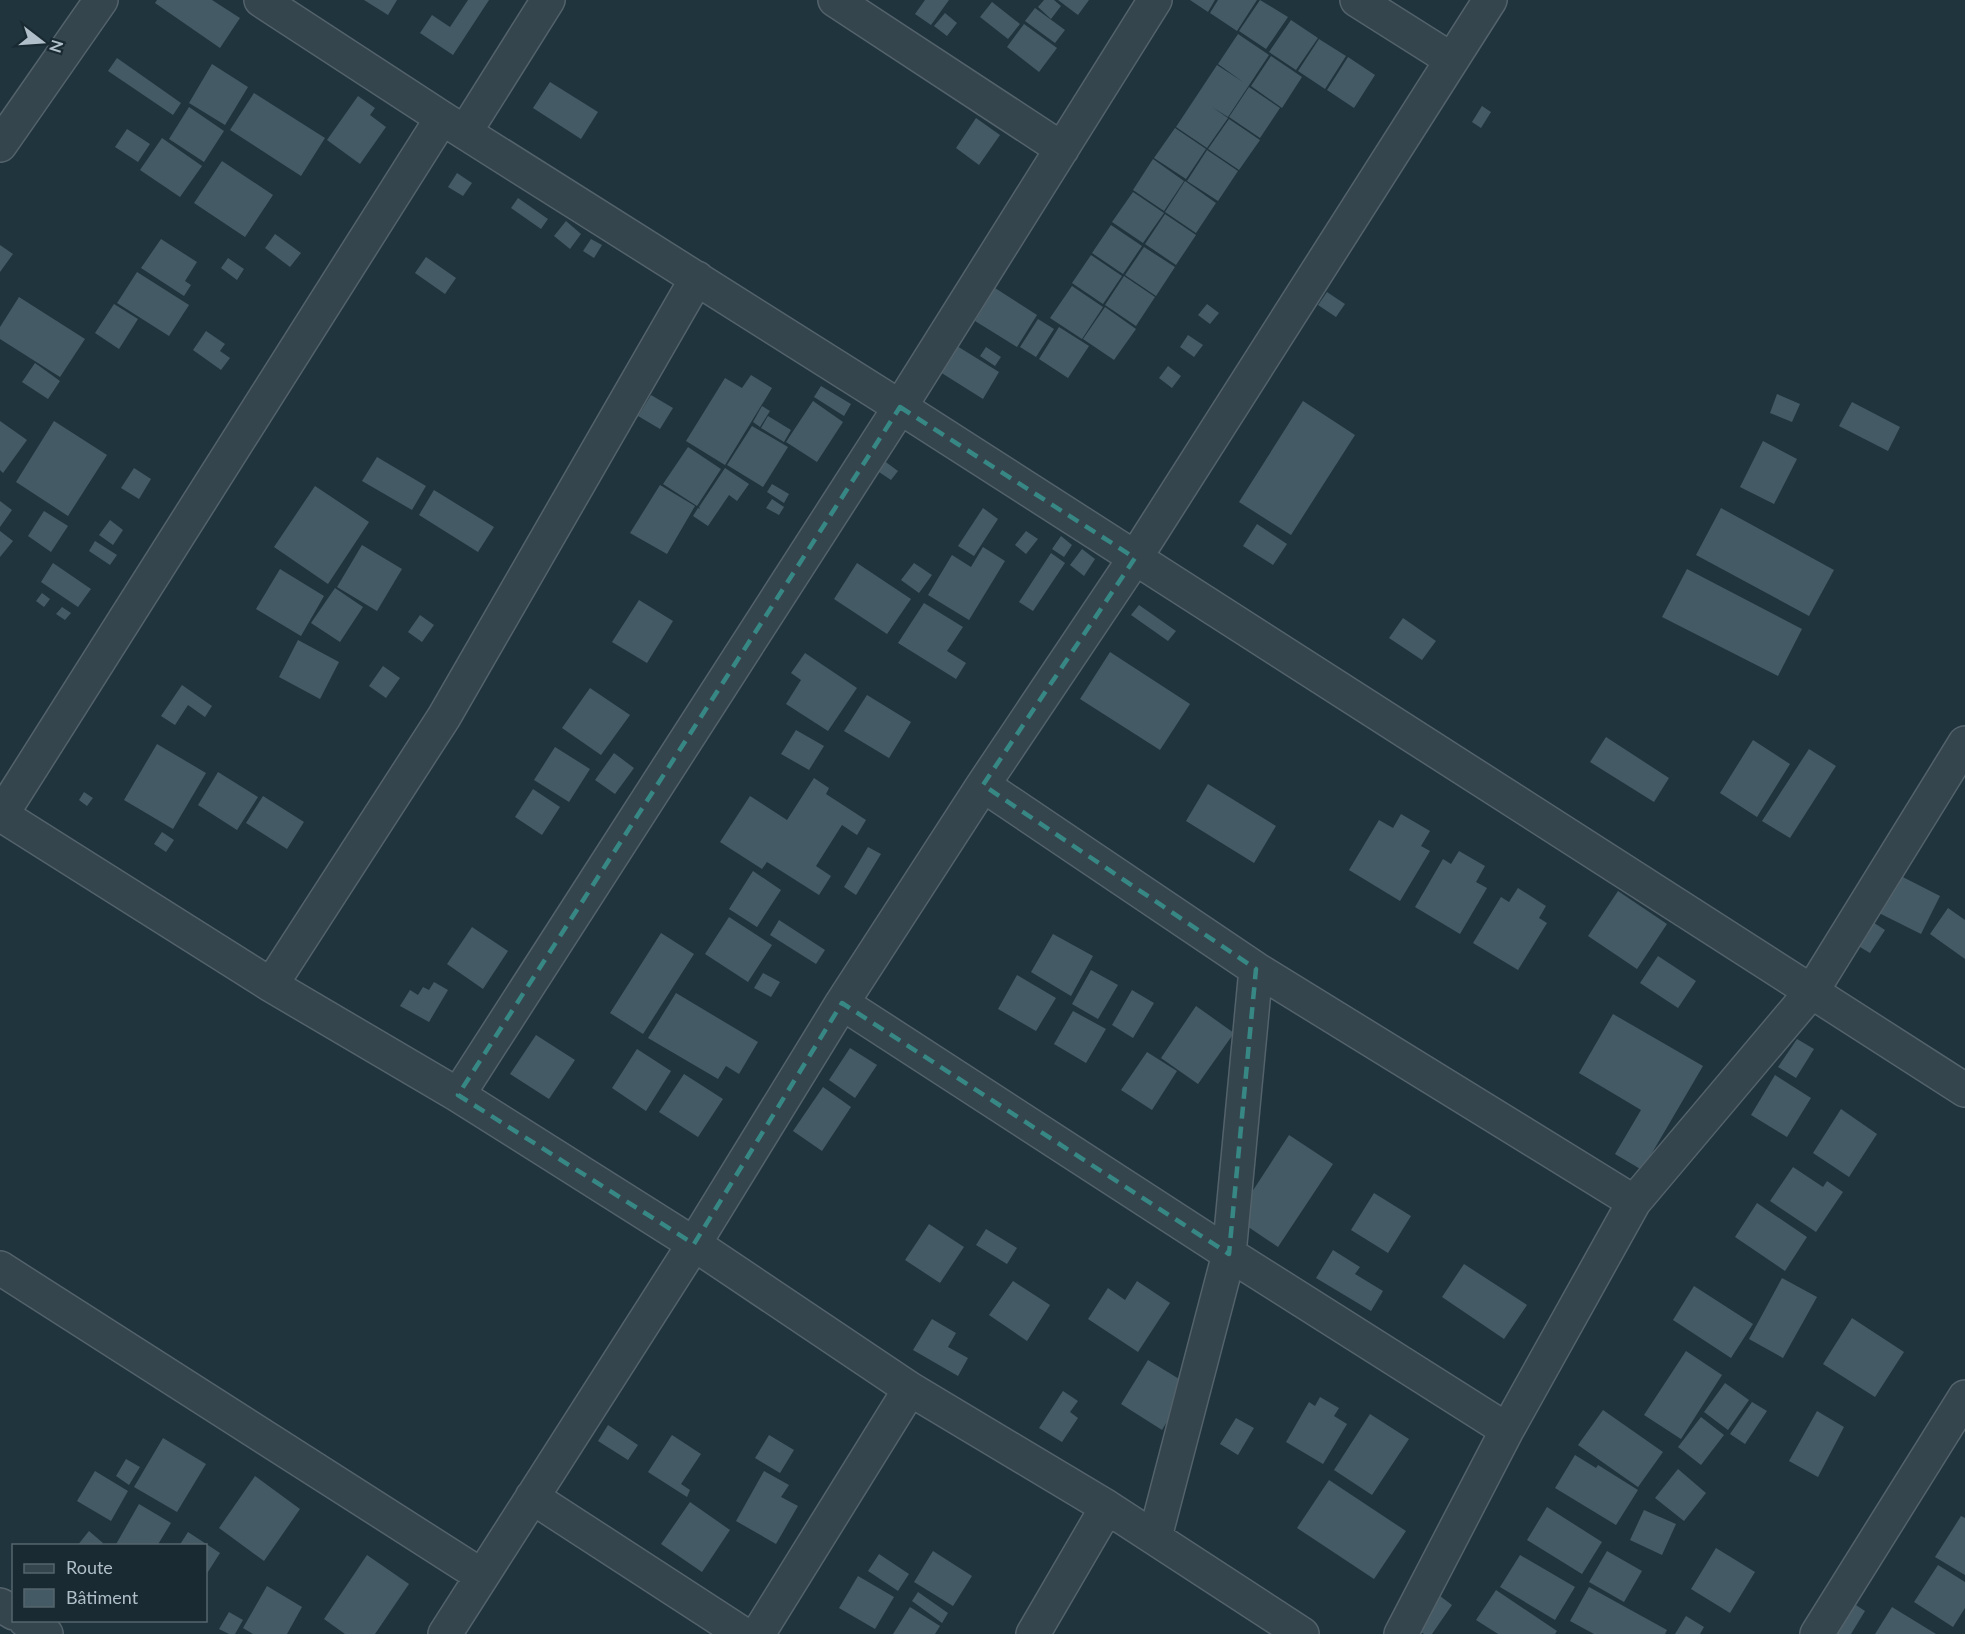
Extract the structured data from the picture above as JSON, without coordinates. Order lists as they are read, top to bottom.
{
  "legend": ["Route", "Bâtiment"],
  "north": "right"
}
